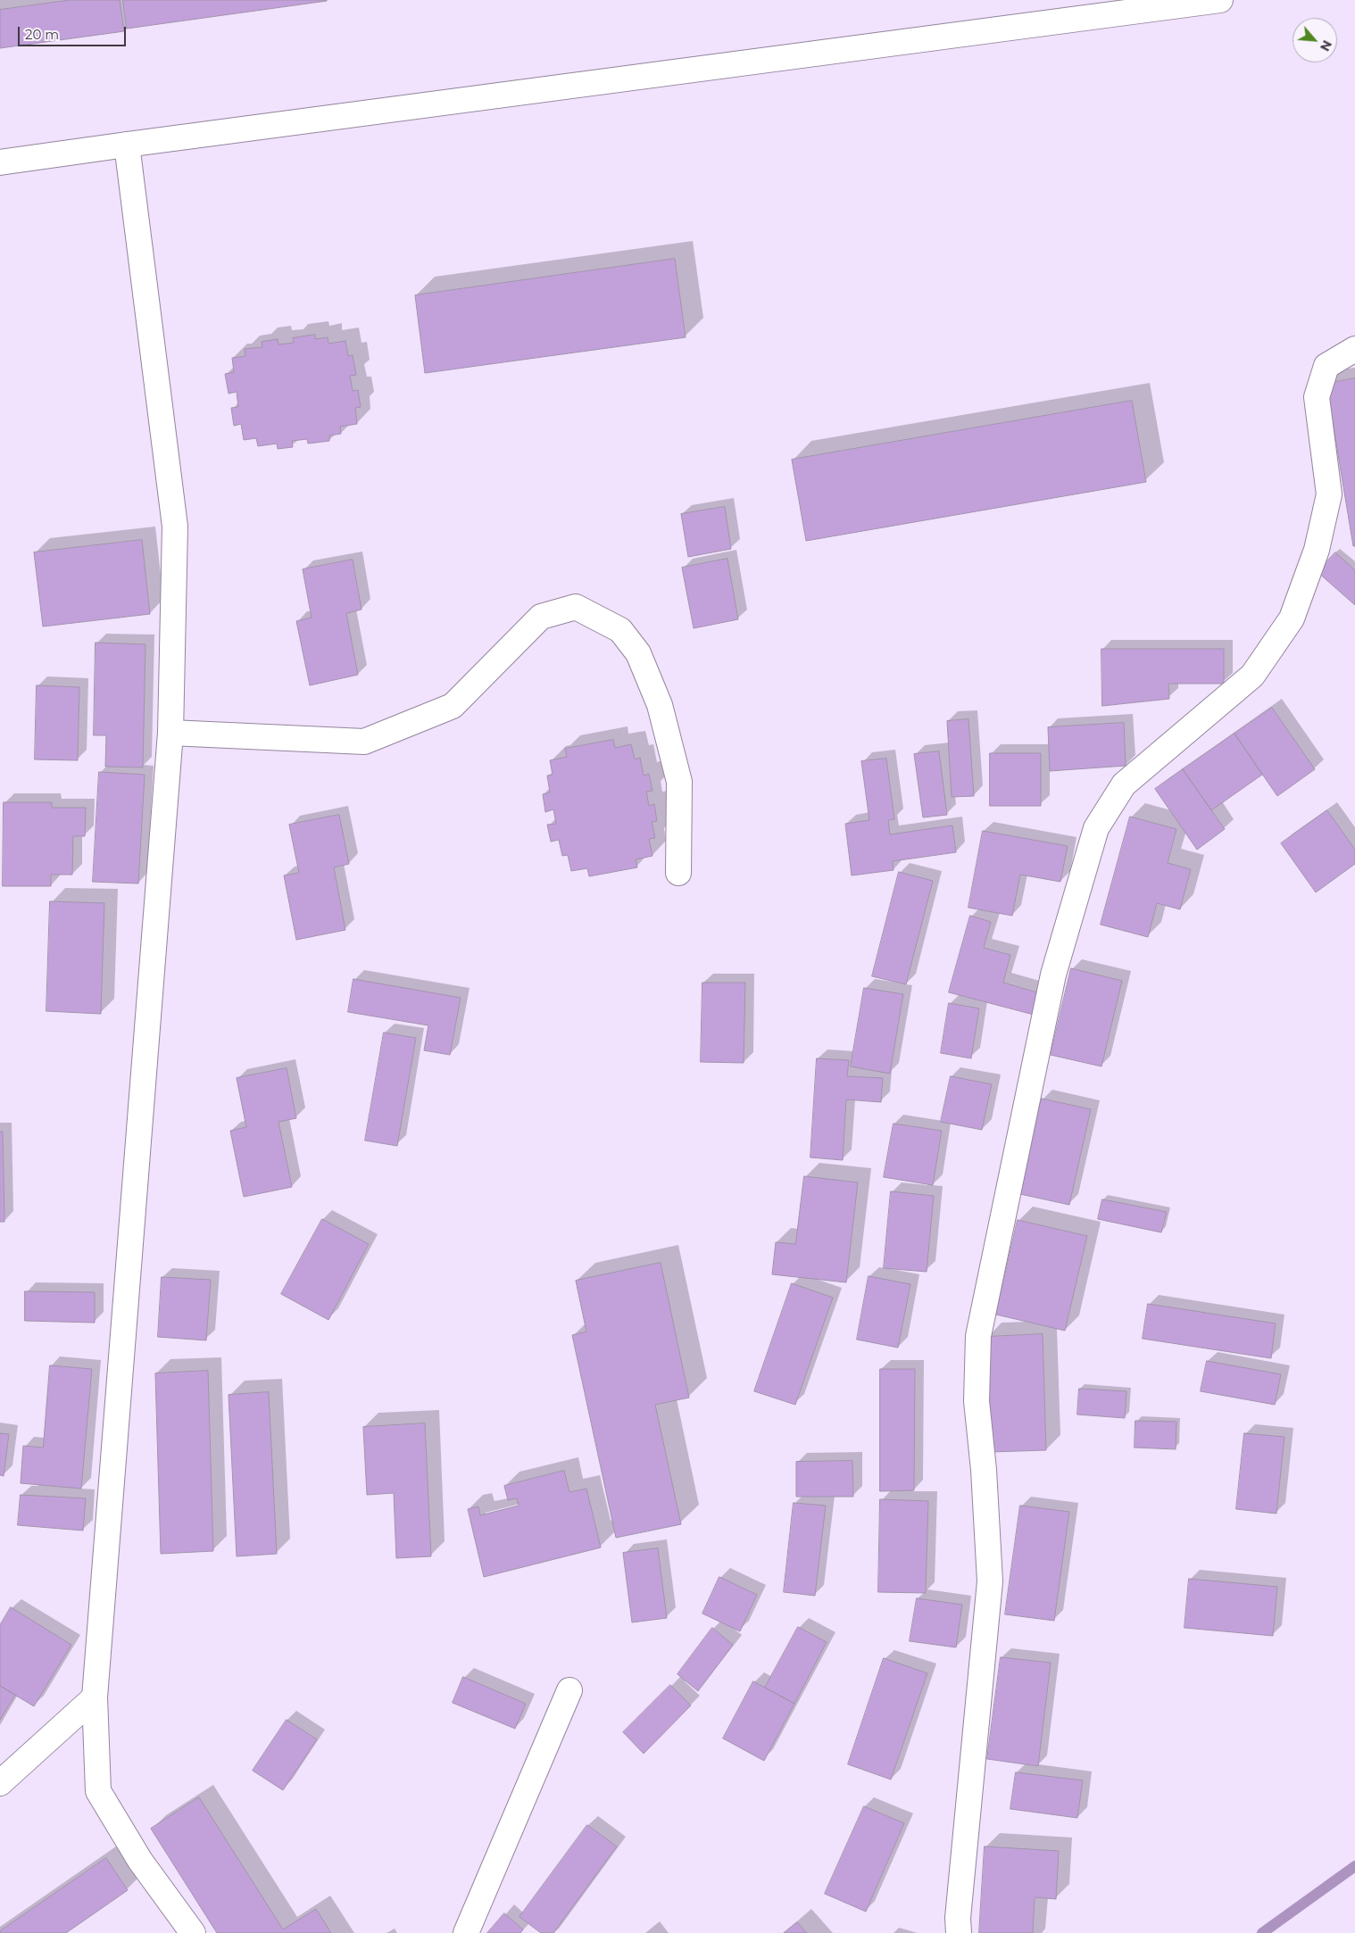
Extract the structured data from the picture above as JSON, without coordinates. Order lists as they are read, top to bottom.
{
  "scale_bar": "20 m",
  "north": "bottom right"
}
